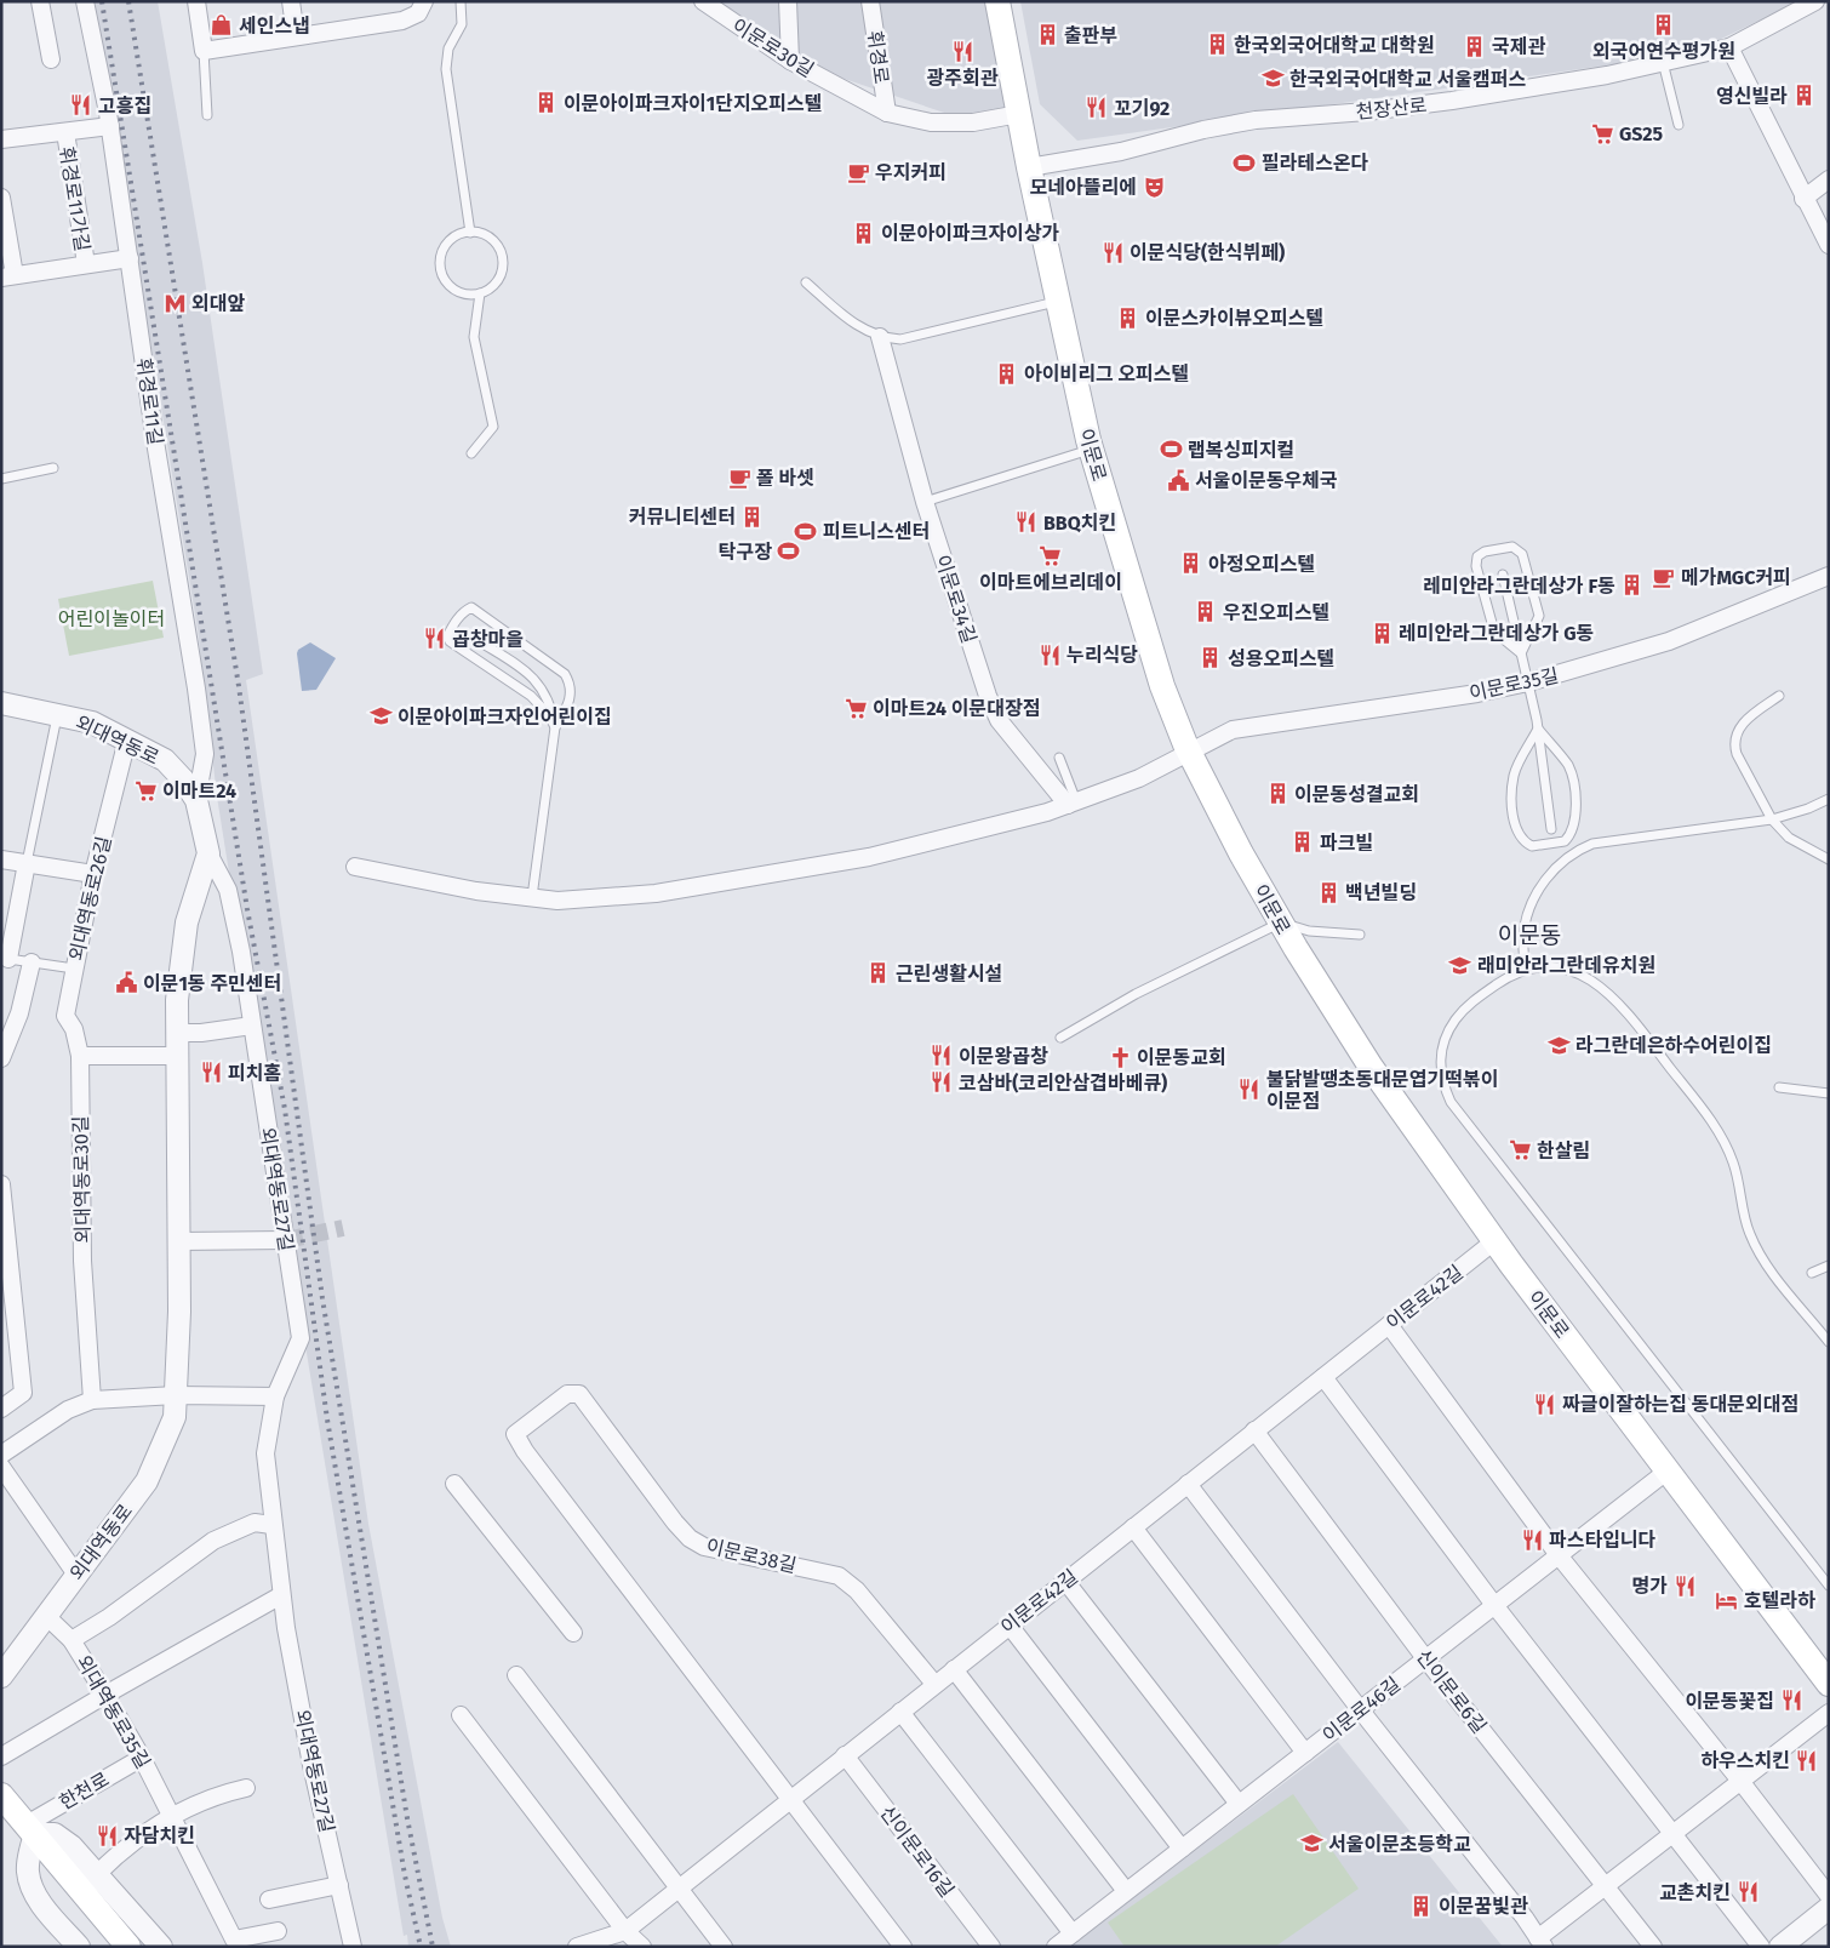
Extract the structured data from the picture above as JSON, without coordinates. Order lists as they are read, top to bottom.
{
  "streets": {
    "main road": ["이문로"],
    "street": [
      "이문로30길",
      "휘경로",
      "천장산로",
      "휘경로11가길",
      "휘경로11길",
      "이문로34길",
      "이문로35길",
      "외대역동로",
      "외대역동로26길",
      "외대역동로30길",
      "외대역동로27길",
      "이문로42길",
      "이문로38길",
      "신이문로6길",
      "이문로46길",
      "외대역동로35길",
      "한천로",
      "신이문로16길"
    ]
  },
  "crossings": [
    ["이문로30길", "휘경로"],
    ["이문로30길", "이문로"],
    ["천장산로", "이문로"],
    ["휘경로11가길", "휘경로11길"],
    ["휘경로11길", "외대역동로"],
    ["이문로", "이문로35길"],
    ["이문로", "이문로42길"],
    ["이문로", "이문로46길"],
    ["이문로34길", "이문로35길"],
    ["외대역동로", "외대역동로26길"],
    ["외대역동로", "외대역동로27길"],
    ["외대역동로", "외대역동로35길"],
    ["외대역동로26길", "외대역동로30길"],
    ["이문로42길", "이문로38길"],
    ["이문로42길", "신이문로6길"],
    ["이문로42길", "신이문로16길"],
    ["신이문로6길", "이문로46길"],
    ["외대역동로35길", "한천로"]
  ],
  "districts": ["이문동"],
  "parks": ["어린이놀이터"],
  "places": {
    "building": [
      "외국어연수평가원",
      "출판부",
      "한국외국어대학교 대학원",
      "국제관",
      "영신빌라",
      "이문아이파크자이1단지오피스텔",
      "이문아이파크자이상가",
      "이문스카이뷰오피스텔",
      "아이비리그 오피스텔",
      "커뮤니티센터",
      "아정오피스텔",
      "레미안라그란데상가 F동",
      "우진오피스텔",
      "레미안라그란데상가 G동",
      "성용오피스텔",
      "이문동성결교회",
      "파크빌",
      "백년빌딩",
      "근린생활시설",
      "이문꿈빛관"
    ],
    "shop": ["세인스냅"],
    "restaurant": [
      "광주회관",
      "고흥집",
      "꼬기92",
      "이문식당(한식뷔페)",
      "BBQ치킨",
      "곱창마을",
      "누리식당",
      "이문왕곱창",
      "피치홈",
      "코삼바(코리안삼겹바베큐)",
      "불닭발땡초동대문엽기떡볶이 이문점",
      "짜글이잘하는집 동대문외대점",
      "파스타입니다",
      "명가",
      "이문동꽃집",
      "하우스치킨",
      "자담치킨",
      "교촌치킨"
    ],
    "school or university": [
      "한국외국어대학교 서울캠퍼스",
      "이문아이파크자인어린이집",
      "래미안라그란데유치원",
      "라그란데은하수어린이집",
      "서울이문초등학교"
    ],
    "supermarket": [
      "GS25",
      "이마트에브리데이",
      "이마트24 이문대장점",
      "이마트24",
      "한살림"
    ],
    "sports": [
      "필라테스온다",
      "랩복싱피지컬",
      "피트니스센터",
      "탁구장"
    ],
    "cafe": ["우지커피", "폴 바셋", "메가MGC커피"],
    "theatre": ["모네아뜰리에"],
    "metro station": ["외대앞"],
    "public building": ["서울이문동우체국", "이문1동 주민센터"],
    "church": ["이문동교회"],
    "hotel": ["호텔라하"]
  }
}
